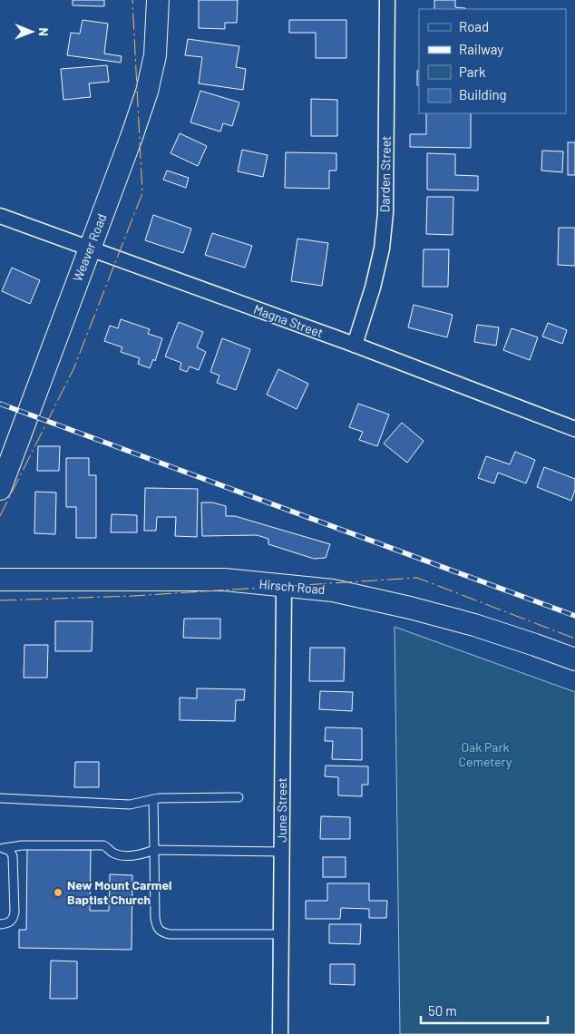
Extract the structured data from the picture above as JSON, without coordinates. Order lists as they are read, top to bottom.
{
  "streets": {
    "main road": ["Weaver Road", "Hirsch Road"],
    "street": ["Darden Street", "Magna Street", "June Street"]
  },
  "crossings": [
    ["Darden Street", "Magna Street"],
    ["Weaver Road", "Magna Street"],
    ["Hirsch Road", "June Street"]
  ],
  "parks": ["Oak Park Cemetery"],
  "places": ["New Mount Carmel Baptist Church"],
  "legend": [
    "Road",
    "Railway",
    "Park",
    "Building"
  ],
  "scale_bar": "50 m",
  "north": "right"
}
